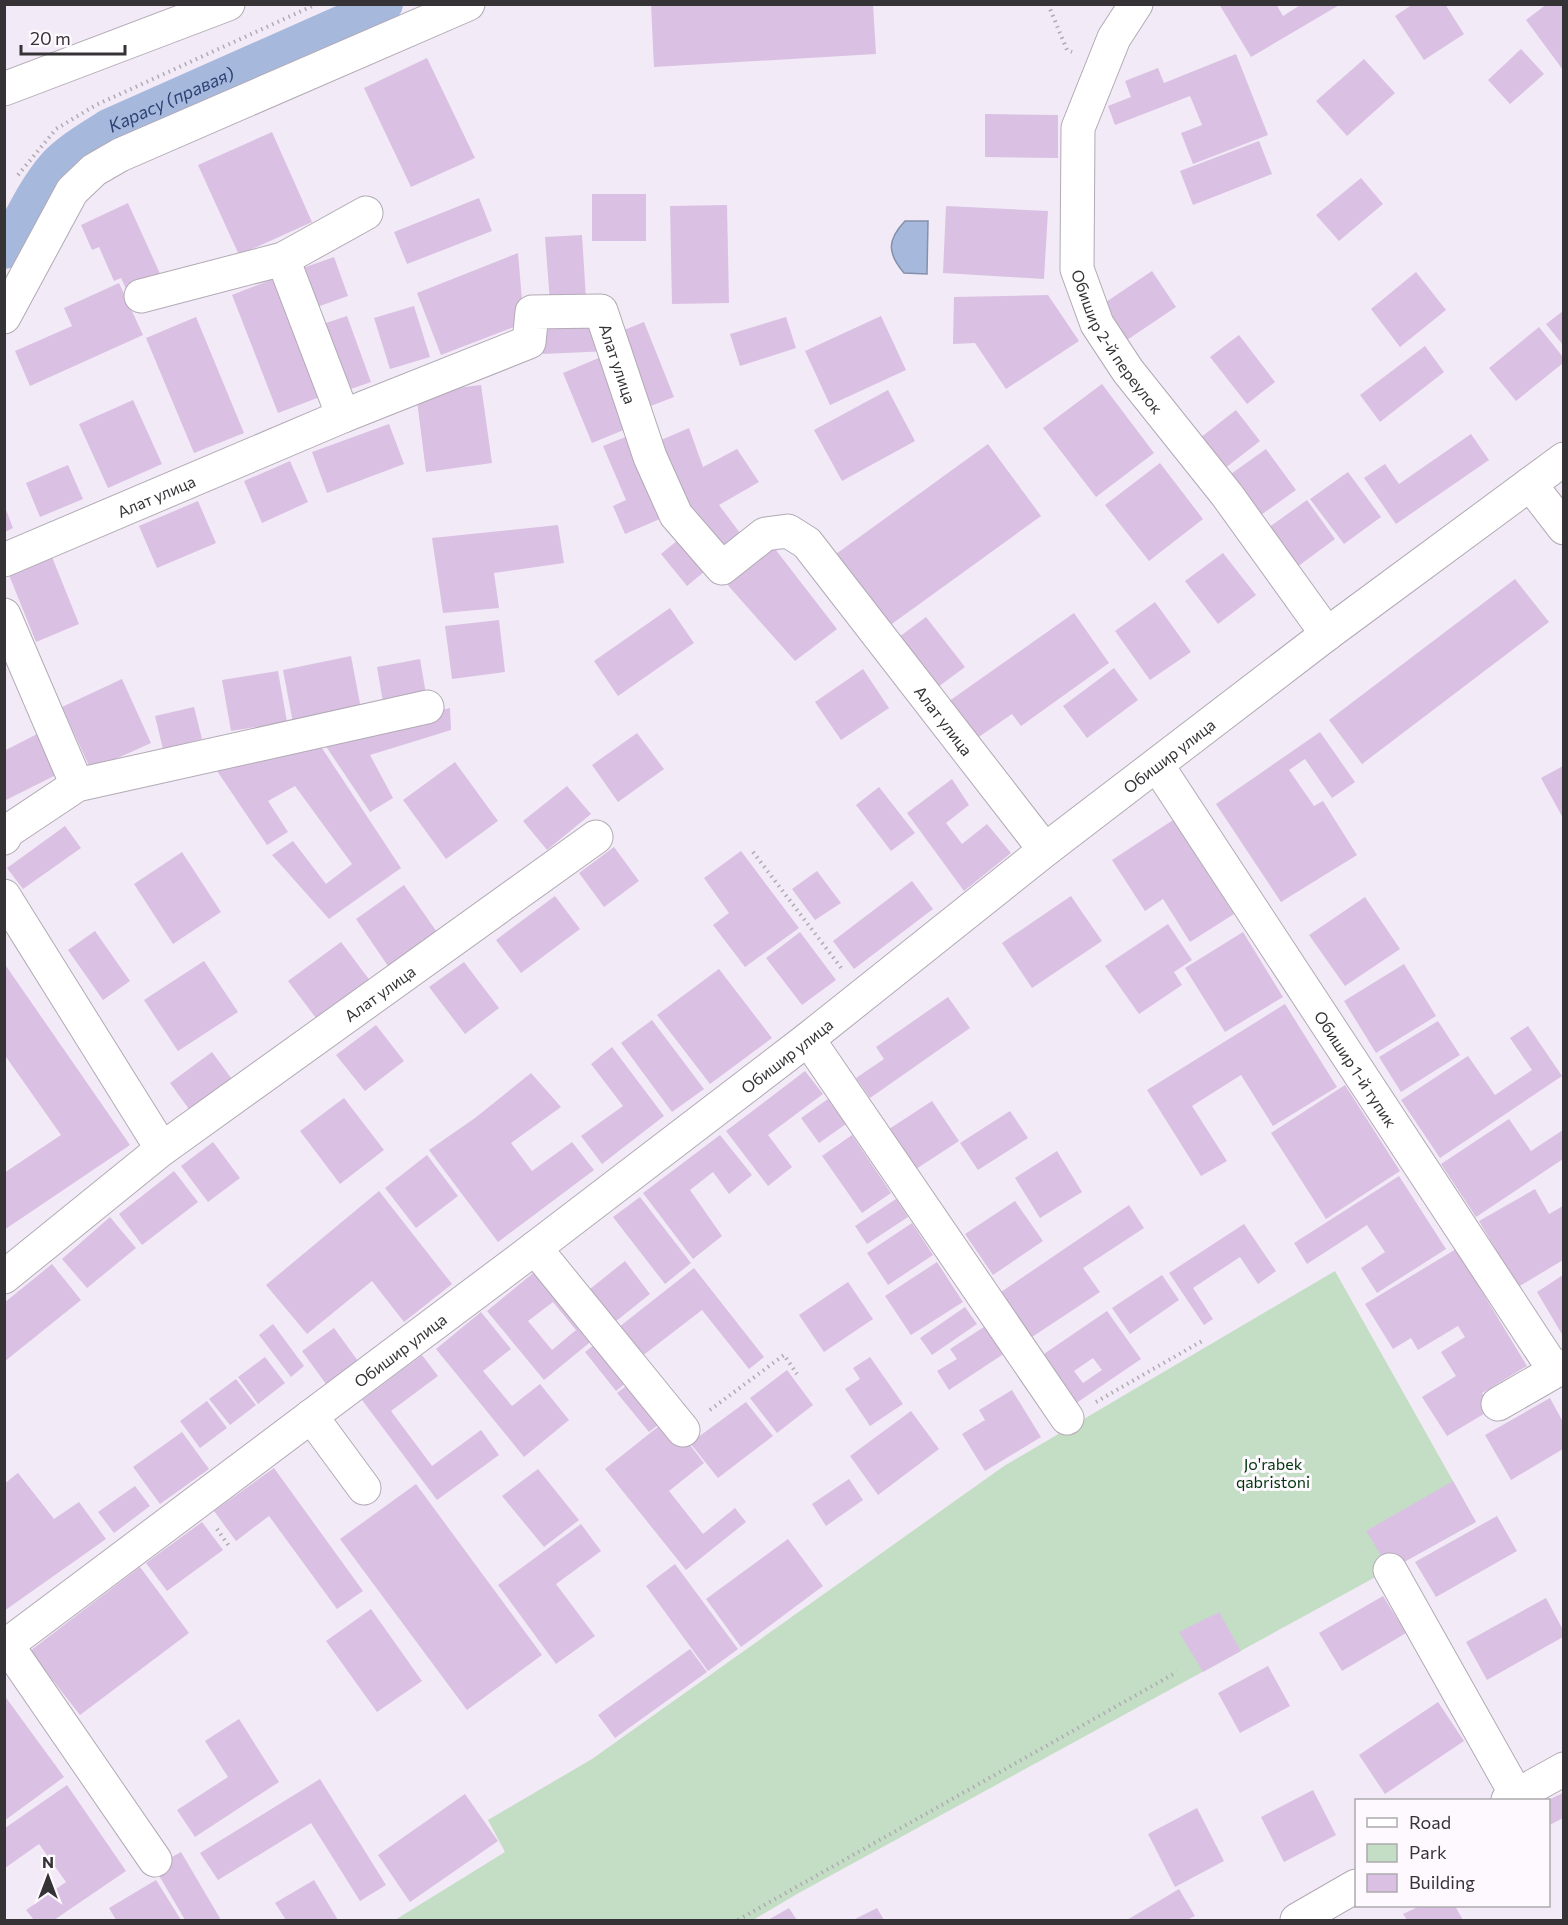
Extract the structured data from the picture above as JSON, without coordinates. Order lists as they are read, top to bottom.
{
  "streets": {
    "street": [
      "Обишир 2-й переулок",
      "Алат улица",
      "Обишир улица",
      "Обишир 1-й тупик"
    ]
  },
  "crossings": [
    ["Обишир 2-й переулок", "Обишир улица"],
    ["Алат улица", "Обишир улица"],
    ["Обишир улица", "Обишир 1-й тупик"]
  ],
  "water": ["Карасу (правая)"],
  "parks": ["Jo'rabek qabristoni"],
  "legend": ["Road", "Park", "Building"],
  "scale_bar": "20 m",
  "north": "top"
}
